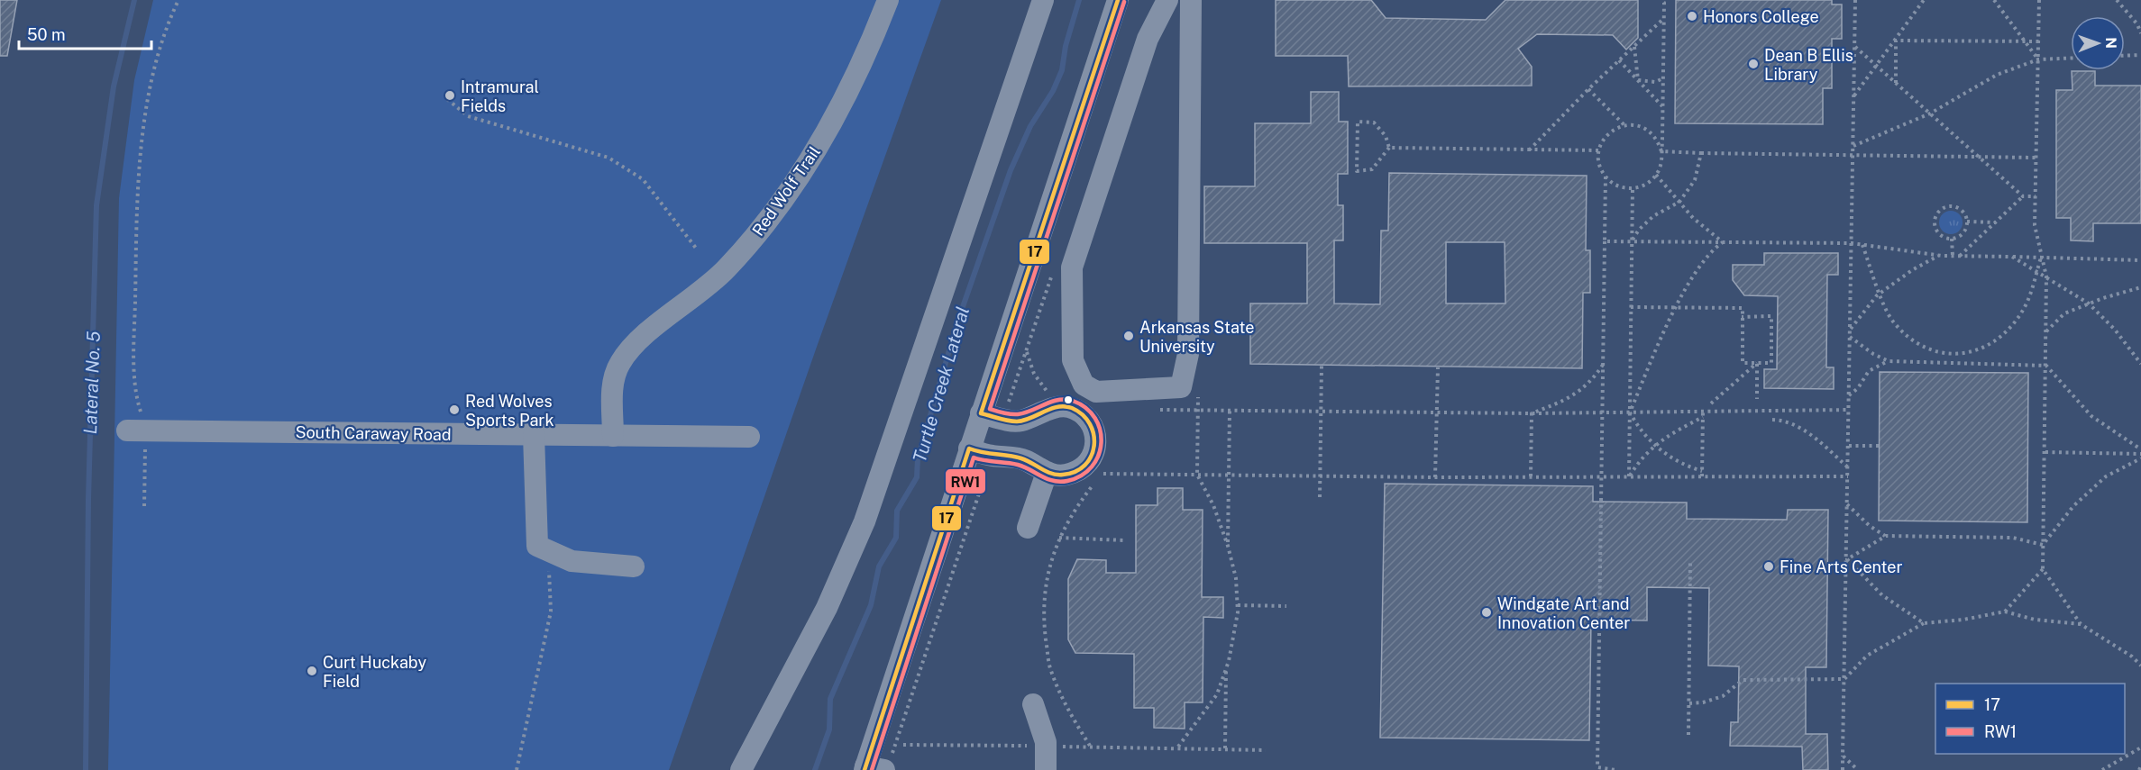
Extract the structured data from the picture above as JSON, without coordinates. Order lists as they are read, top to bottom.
{
  "streets": {
    "street": ["Red Wolf Trail", "South Caraway Road"]
  },
  "crossings": [
    ["Red Wolf Trail", "South Caraway Road"]
  ],
  "water": ["Lateral No. 5", "Turtle Creek Lateral"],
  "places": [
    "Honors College",
    "Dean B Ellis Library",
    "Intramural Fields",
    "Arkansas State University",
    "Red Wolves Sports Park",
    "Fine Arts Center",
    "Windgate Art and Innovation Center",
    "Curt Huckaby Field"
  ],
  "lines": ["transit line 17", "transit line RW1"],
  "legend": ["17", "RW1"],
  "scale_bar": "50 m",
  "north": "right"
}
